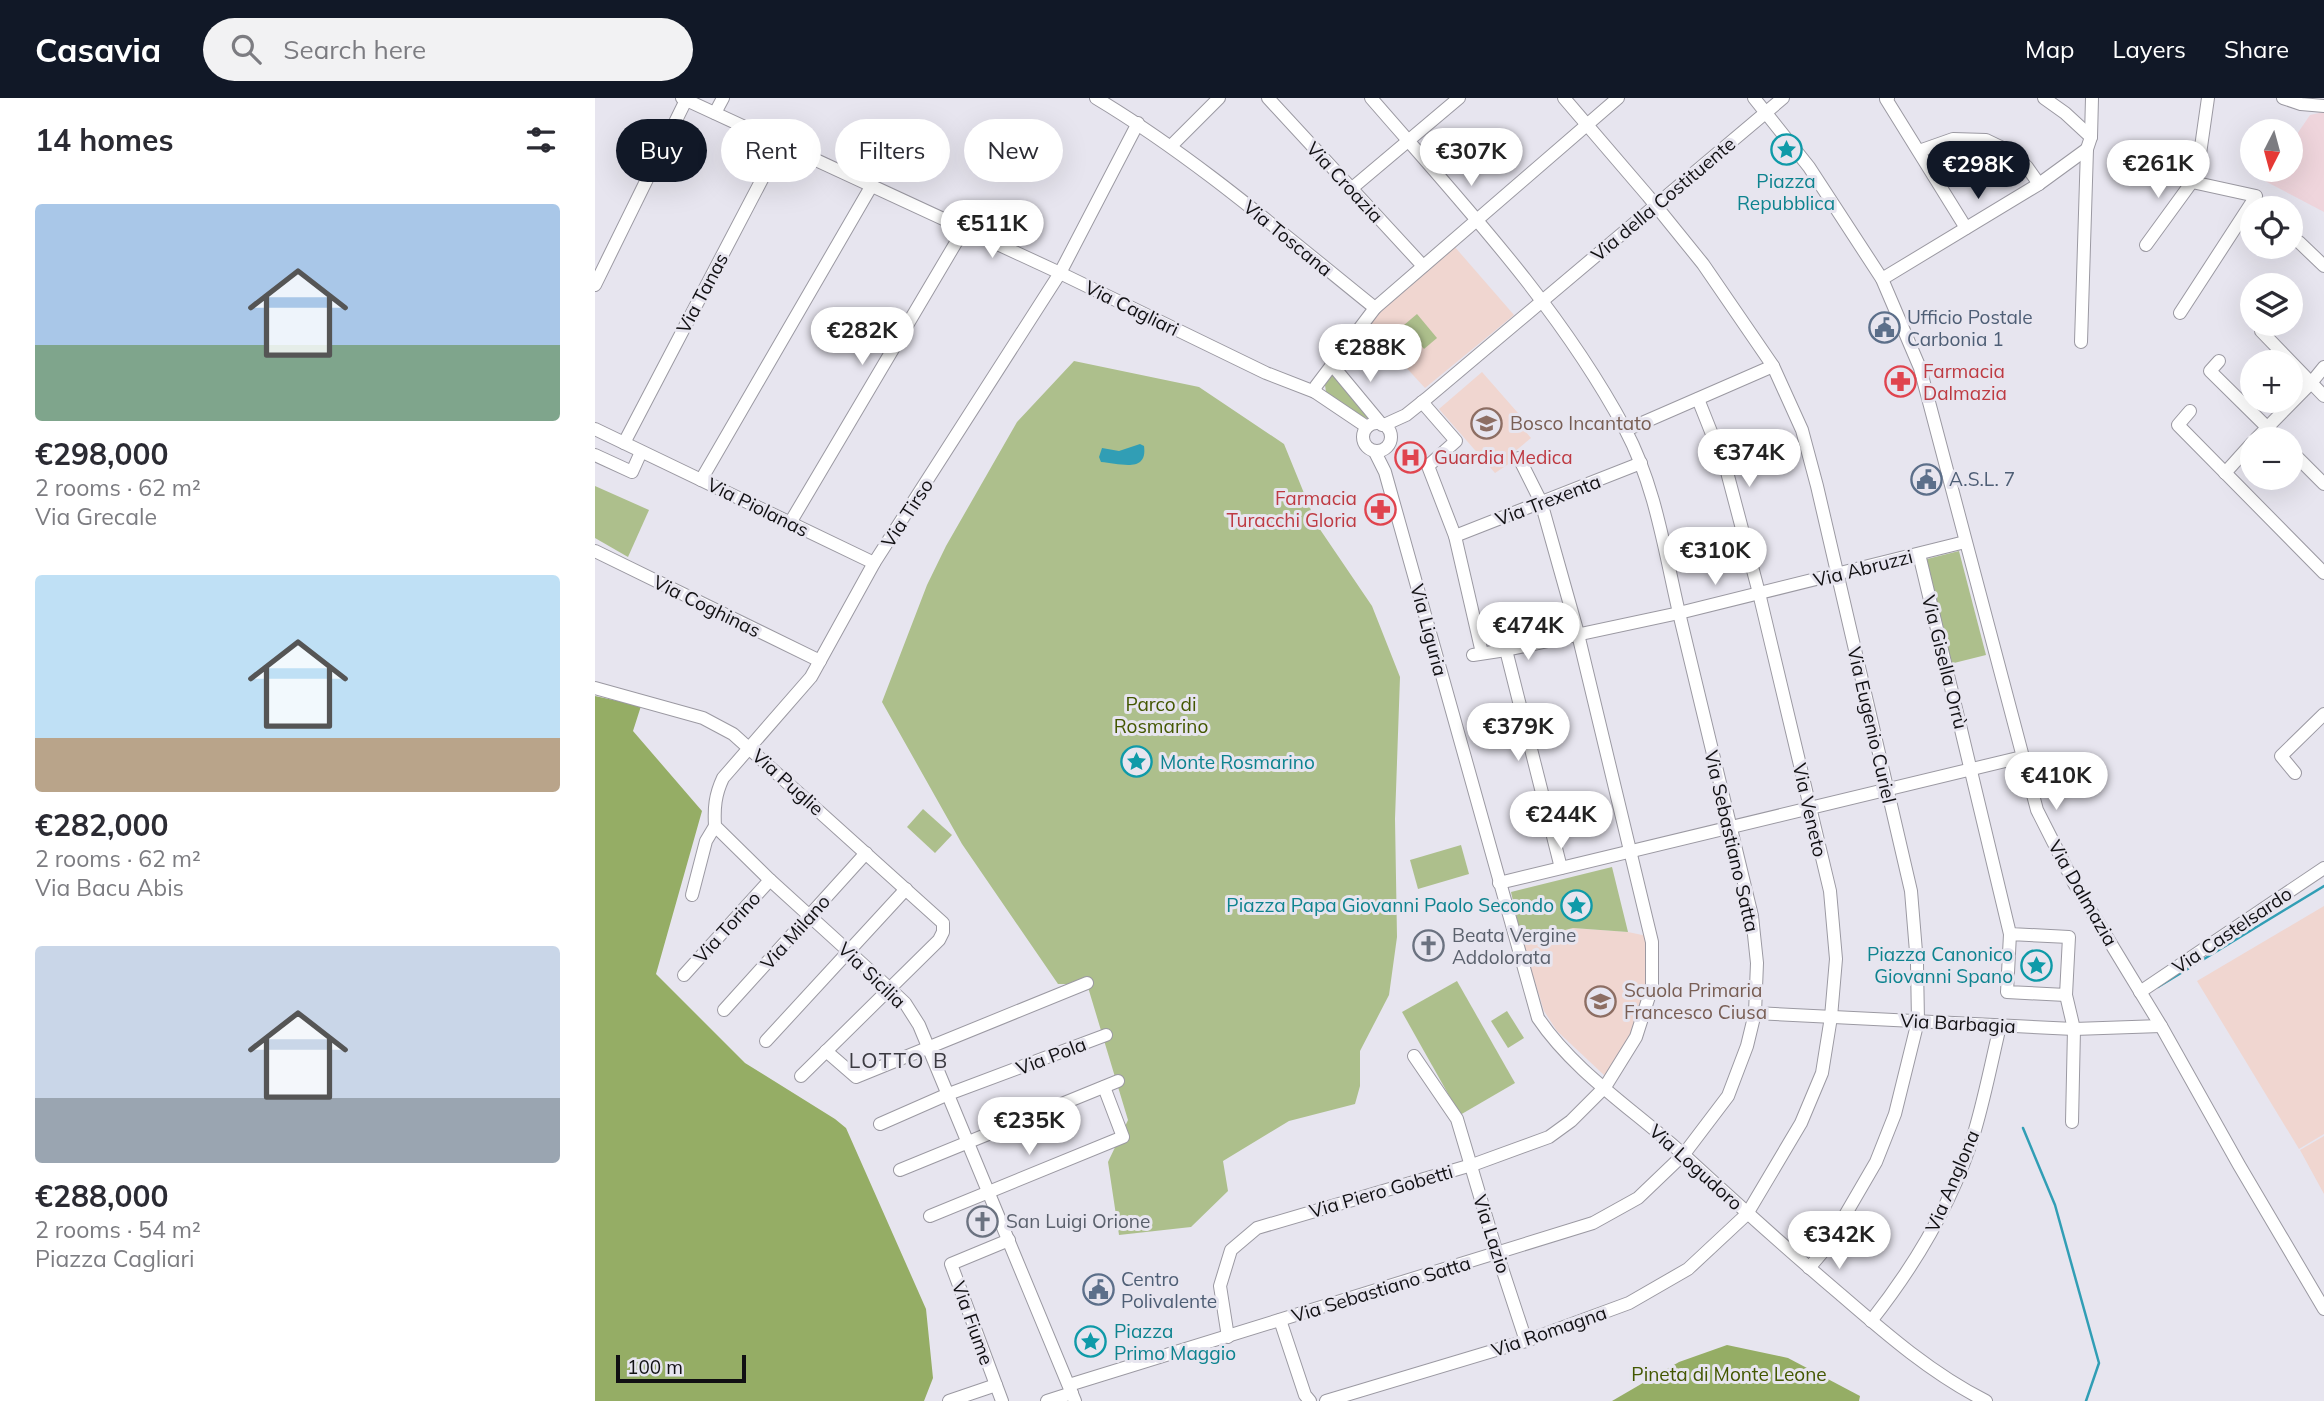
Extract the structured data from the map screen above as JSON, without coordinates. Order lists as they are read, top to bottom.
{
  "streets": {
    "street": [
      "Via Croazia",
      "Via della Costituente",
      "Via Toscana",
      "Via Tanas",
      "Via Cagliari",
      "Via Trexenta",
      "Via Piolanas",
      "Via Tirso",
      "Via Abruzzi",
      "Via Coghinas",
      "Via Liguria",
      "Via Gisella Orrù",
      "Via Eugenio Curiel",
      "Via Puglie",
      "Via Veneto",
      "Via Sebastiano Satta",
      "Via Dalmazia",
      "Via Torino",
      "Via Castelsardo",
      "Via Milano",
      "Via Sicilia",
      "Via Barbagia",
      "Via Pola",
      "Via Logudoro",
      "Via Anglona",
      "Via Piero Gobetti",
      "Via Lazio",
      "Via Fiume",
      "Via Romagna"
    ]
  },
  "crossings": [
    ["Via della Costituente", "Via Eugenio Curiel"],
    ["Via della Costituente", "Via Sebastiano Satta"],
    ["Via Toscana", "Via Tirso"],
    ["Via Tanas", "Via Piolanas"],
    ["Via Cagliari", "Via Tirso"],
    ["Via Cagliari", "Via Liguria"],
    ["Via Trexenta", "Via Abruzzi"],
    ["Via Trexenta", "Via Sebastiano Satta"],
    ["Via Trexenta", "Via Piero Gobetti"],
    ["Via Piolanas", "Via Tirso"],
    ["Via Tirso", "Via Coghinas"],
    ["Via Tirso", "Via Puglie"],
    ["Via Abruzzi", "Via Gisella Orrù"],
    ["Via Abruzzi", "Via Eugenio Curiel"],
    ["Via Abruzzi", "Via Veneto"],
    ["Via Abruzzi", "Via Sebastiano Satta"],
    ["Via Abruzzi", "Via Dalmazia"],
    ["Via Abruzzi", "Via Piero Gobetti"],
    ["Via Liguria", "Via Logudoro"],
    ["Via Liguria", "Via Piero Gobetti"],
    ["Via Eugenio Curiel", "Via Barbagia"],
    ["Via Eugenio Curiel", "Via Logudoro"],
    ["Via Puglie", "Via Milano"],
    ["Via Puglie", "Via Sicilia"],
    ["Via Veneto", "Via Barbagia"],
    ["Via Veneto", "Via Logudoro"],
    ["Via Veneto", "Via Romagna"],
    ["Via Sebastiano Satta", "Via Sicilia"],
    ["Via Sebastiano Satta", "Via Barbagia"],
    ["Via Sebastiano Satta", "Via Logudoro"],
    ["Via Sebastiano Satta", "Via Piero Gobetti"],
    ["Via Sebastiano Satta", "Via Lazio"],
    ["Via Dalmazia", "Via Castelsardo"],
    ["Via Dalmazia", "Via Barbagia"],
    ["Via Torino", "Via Sicilia"],
    ["Via Milano", "Via Sicilia"],
    ["Via Sicilia", "Via Pola"],
    ["Via Sicilia", "Via Fiume"],
    ["Via Barbagia", "Via Anglona"],
    ["Via Logudoro", "Via Anglona"],
    ["Via Logudoro", "Via Piero Gobetti"],
    ["Via Logudoro", "Via Romagna"],
    ["Via Piero Gobetti", "Via Lazio"],
    ["Via Lazio", "Via Romagna"]
  ],
  "districts": ["LOTTO B"],
  "parks": ["Parco di Rosmarino", "Pineta di Monte Leone"],
  "places": {
    "place": [
      "Piazza Repubblica",
      "Monte Rosmarino",
      "Piazza Papa Giovanni Paolo Secondo",
      "Piazza Canonico Giovanni Spano",
      "Piazza Primo Maggio"
    ],
    "public building": ["Ufficio Postale Carbonia 1", "A.S.L. 7", "Centro Polivalente"],
    "pharmacy": ["Farmacia Dalmazia", "Farmacia Turacchi Gloria"],
    "school or university": ["Bosco Incantato", "Scuola Primaria Francesco Ciusa"],
    "hospital": ["Guardia Medica"],
    "church": ["Beata Vergine Addolorata", "San Luigi Orione"]
  },
  "scale_bar": "100 m",
  "north": "bottom",
  "page": {
    "header": "Casavia",
    "search": "Search here",
    "nav": ["Map", "Layers", "Share"],
    "heading": "14 homes",
    "map_buttons": ["+", "−"],
    "chip": [
      "Buy",
      "Rent",
      "Filters",
      "New"
    ],
    "price": [
      "€307K",
      "€261K",
      "€298K",
      "€511K",
      "€282K",
      "€288K",
      "€374K",
      "€310K",
      "€474K",
      "€379K",
      "€410K",
      "€244K",
      "€235K",
      "€342K"
    ],
    "list": [
      {
        "name": "€298,000",
        "note": "2 rooms · 62 m² · Via Grecale"
      },
      {
        "name": "€282,000",
        "note": "2 rooms · 62 m² · Via Bacu Abis"
      },
      {
        "name": "€288,000",
        "note": "2 rooms · 54 m² · Piazza Cagliari"
      }
    ],
    "scale": "100 m"
  }
}
